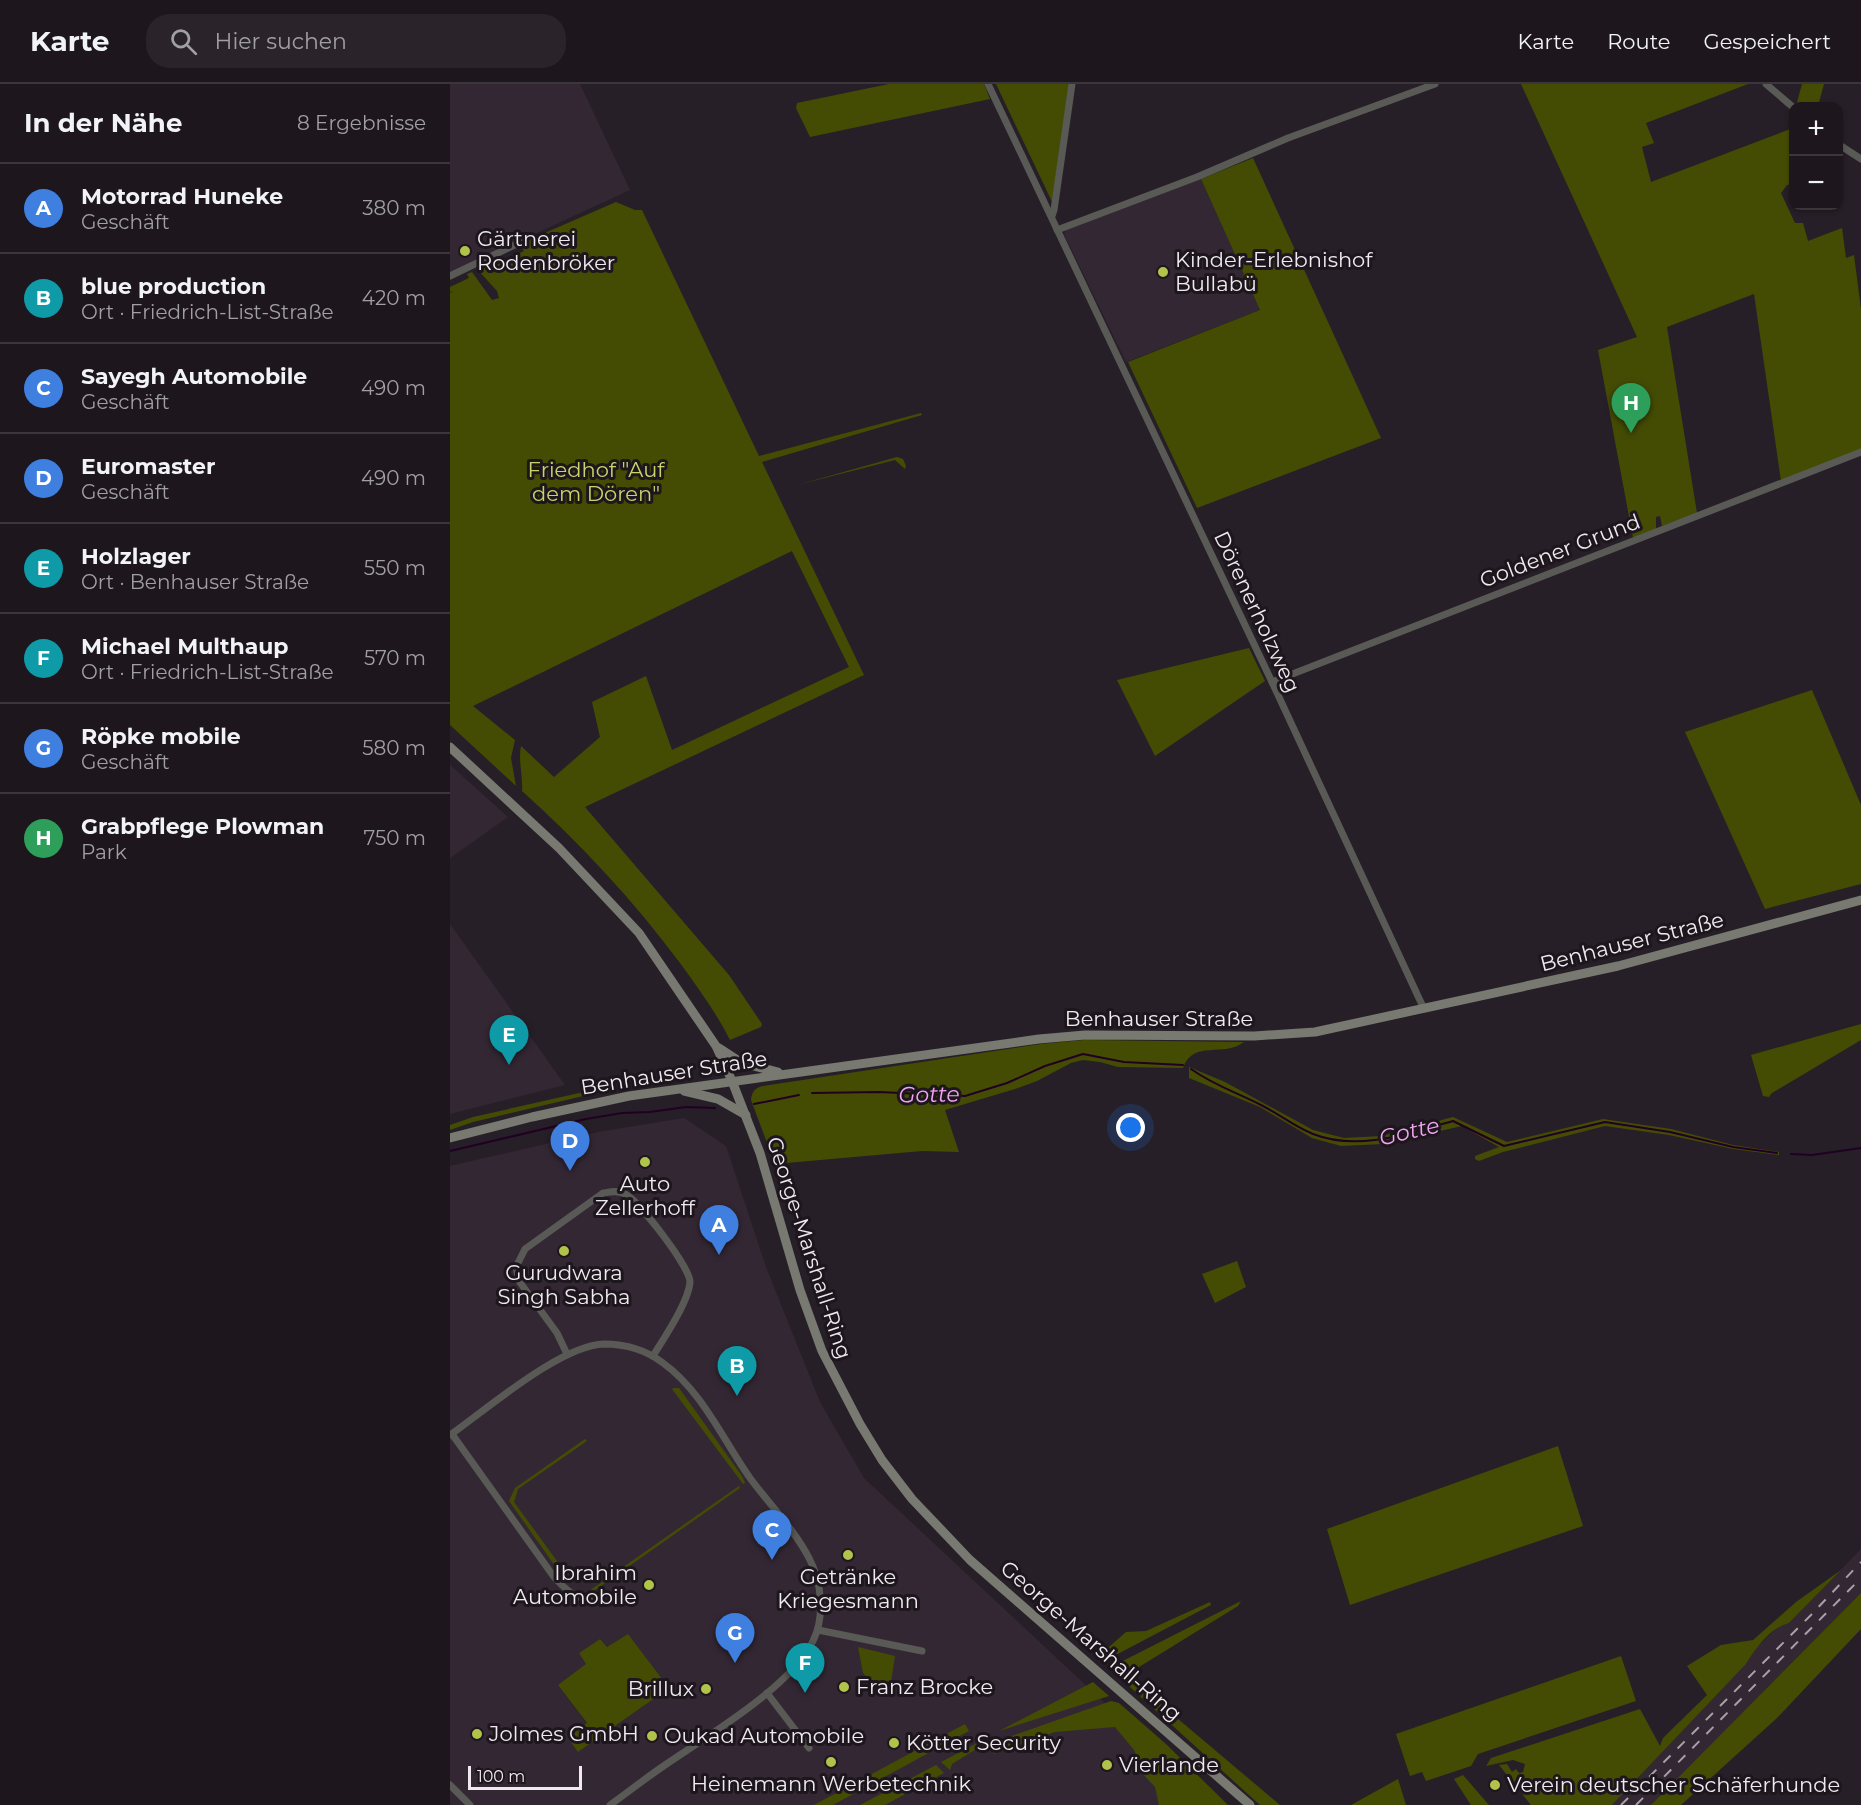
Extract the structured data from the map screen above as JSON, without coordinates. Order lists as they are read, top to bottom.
{
  "streets": {
    "main road": ["Benhauser Straße", "George-Marshall-Ring"],
    "street": ["Goldener Grund", "Dörenerholzweg"]
  },
  "crossings": [
    ["Goldener Grund", "Dörenerholzweg"],
    ["Dörenerholzweg", "Benhauser Straße"],
    ["Benhauser Straße", "George-Marshall-Ring"]
  ],
  "water": ["Gotte"],
  "parks": ["Friedhof \"Auf dem Dören\""],
  "places": [
    "Gärtnerei Rodenbröker",
    "Kinder-Erlebnishof Bullabü",
    "Auto Zellerhoff",
    "Gurudwara Singh Sabha",
    "Getränke Kriegesmann",
    "Ibrahim Automobile",
    "Franz Brocke",
    "Brillux",
    "Jolmes GmbH",
    "Oukad Automobile",
    "Kötter Security",
    "Heinemann Werbetechnik",
    "Vierlande",
    "Verein deutscher Schäferhunde"
  ],
  "scale_bar": "100 m",
  "page": {
    "header": "Karte",
    "search": "Hier suchen",
    "nav": ["Karte", "Route", "Gespeichert"],
    "heading": ["In der Nähe", "8 Ergebnisse"],
    "map_buttons": ["+", "−"],
    "list": [
      {
        "mark": "A",
        "name": "Motorrad Huneke",
        "note": "Geschäft",
        "value": "380 m"
      },
      {
        "mark": "B",
        "name": "blue production",
        "note": "Ort · Friedrich-List-Straße",
        "value": "420 m"
      },
      {
        "mark": "C",
        "name": "Sayegh Automobile",
        "note": "Geschäft",
        "value": "490 m"
      },
      {
        "mark": "D",
        "name": "Euromaster",
        "note": "Geschäft",
        "value": "490 m"
      },
      {
        "mark": "E",
        "name": "Holzlager",
        "note": "Ort · Benhauser Straße",
        "value": "550 m"
      },
      {
        "mark": "F",
        "name": "Michael Multhaup",
        "note": "Ort · Friedrich-List-Straße",
        "value": "570 m"
      },
      {
        "mark": "G",
        "name": "Röpke mobile",
        "note": "Geschäft",
        "value": "580 m"
      },
      {
        "mark": "H",
        "name": "Grabpflege Plowman",
        "note": "Park",
        "value": "750 m"
      }
    ],
    "pins": [
      "H",
      "E",
      "D",
      "A",
      "B",
      "C",
      "G",
      "F"
    ],
    "scale": "100 m"
  }
}
